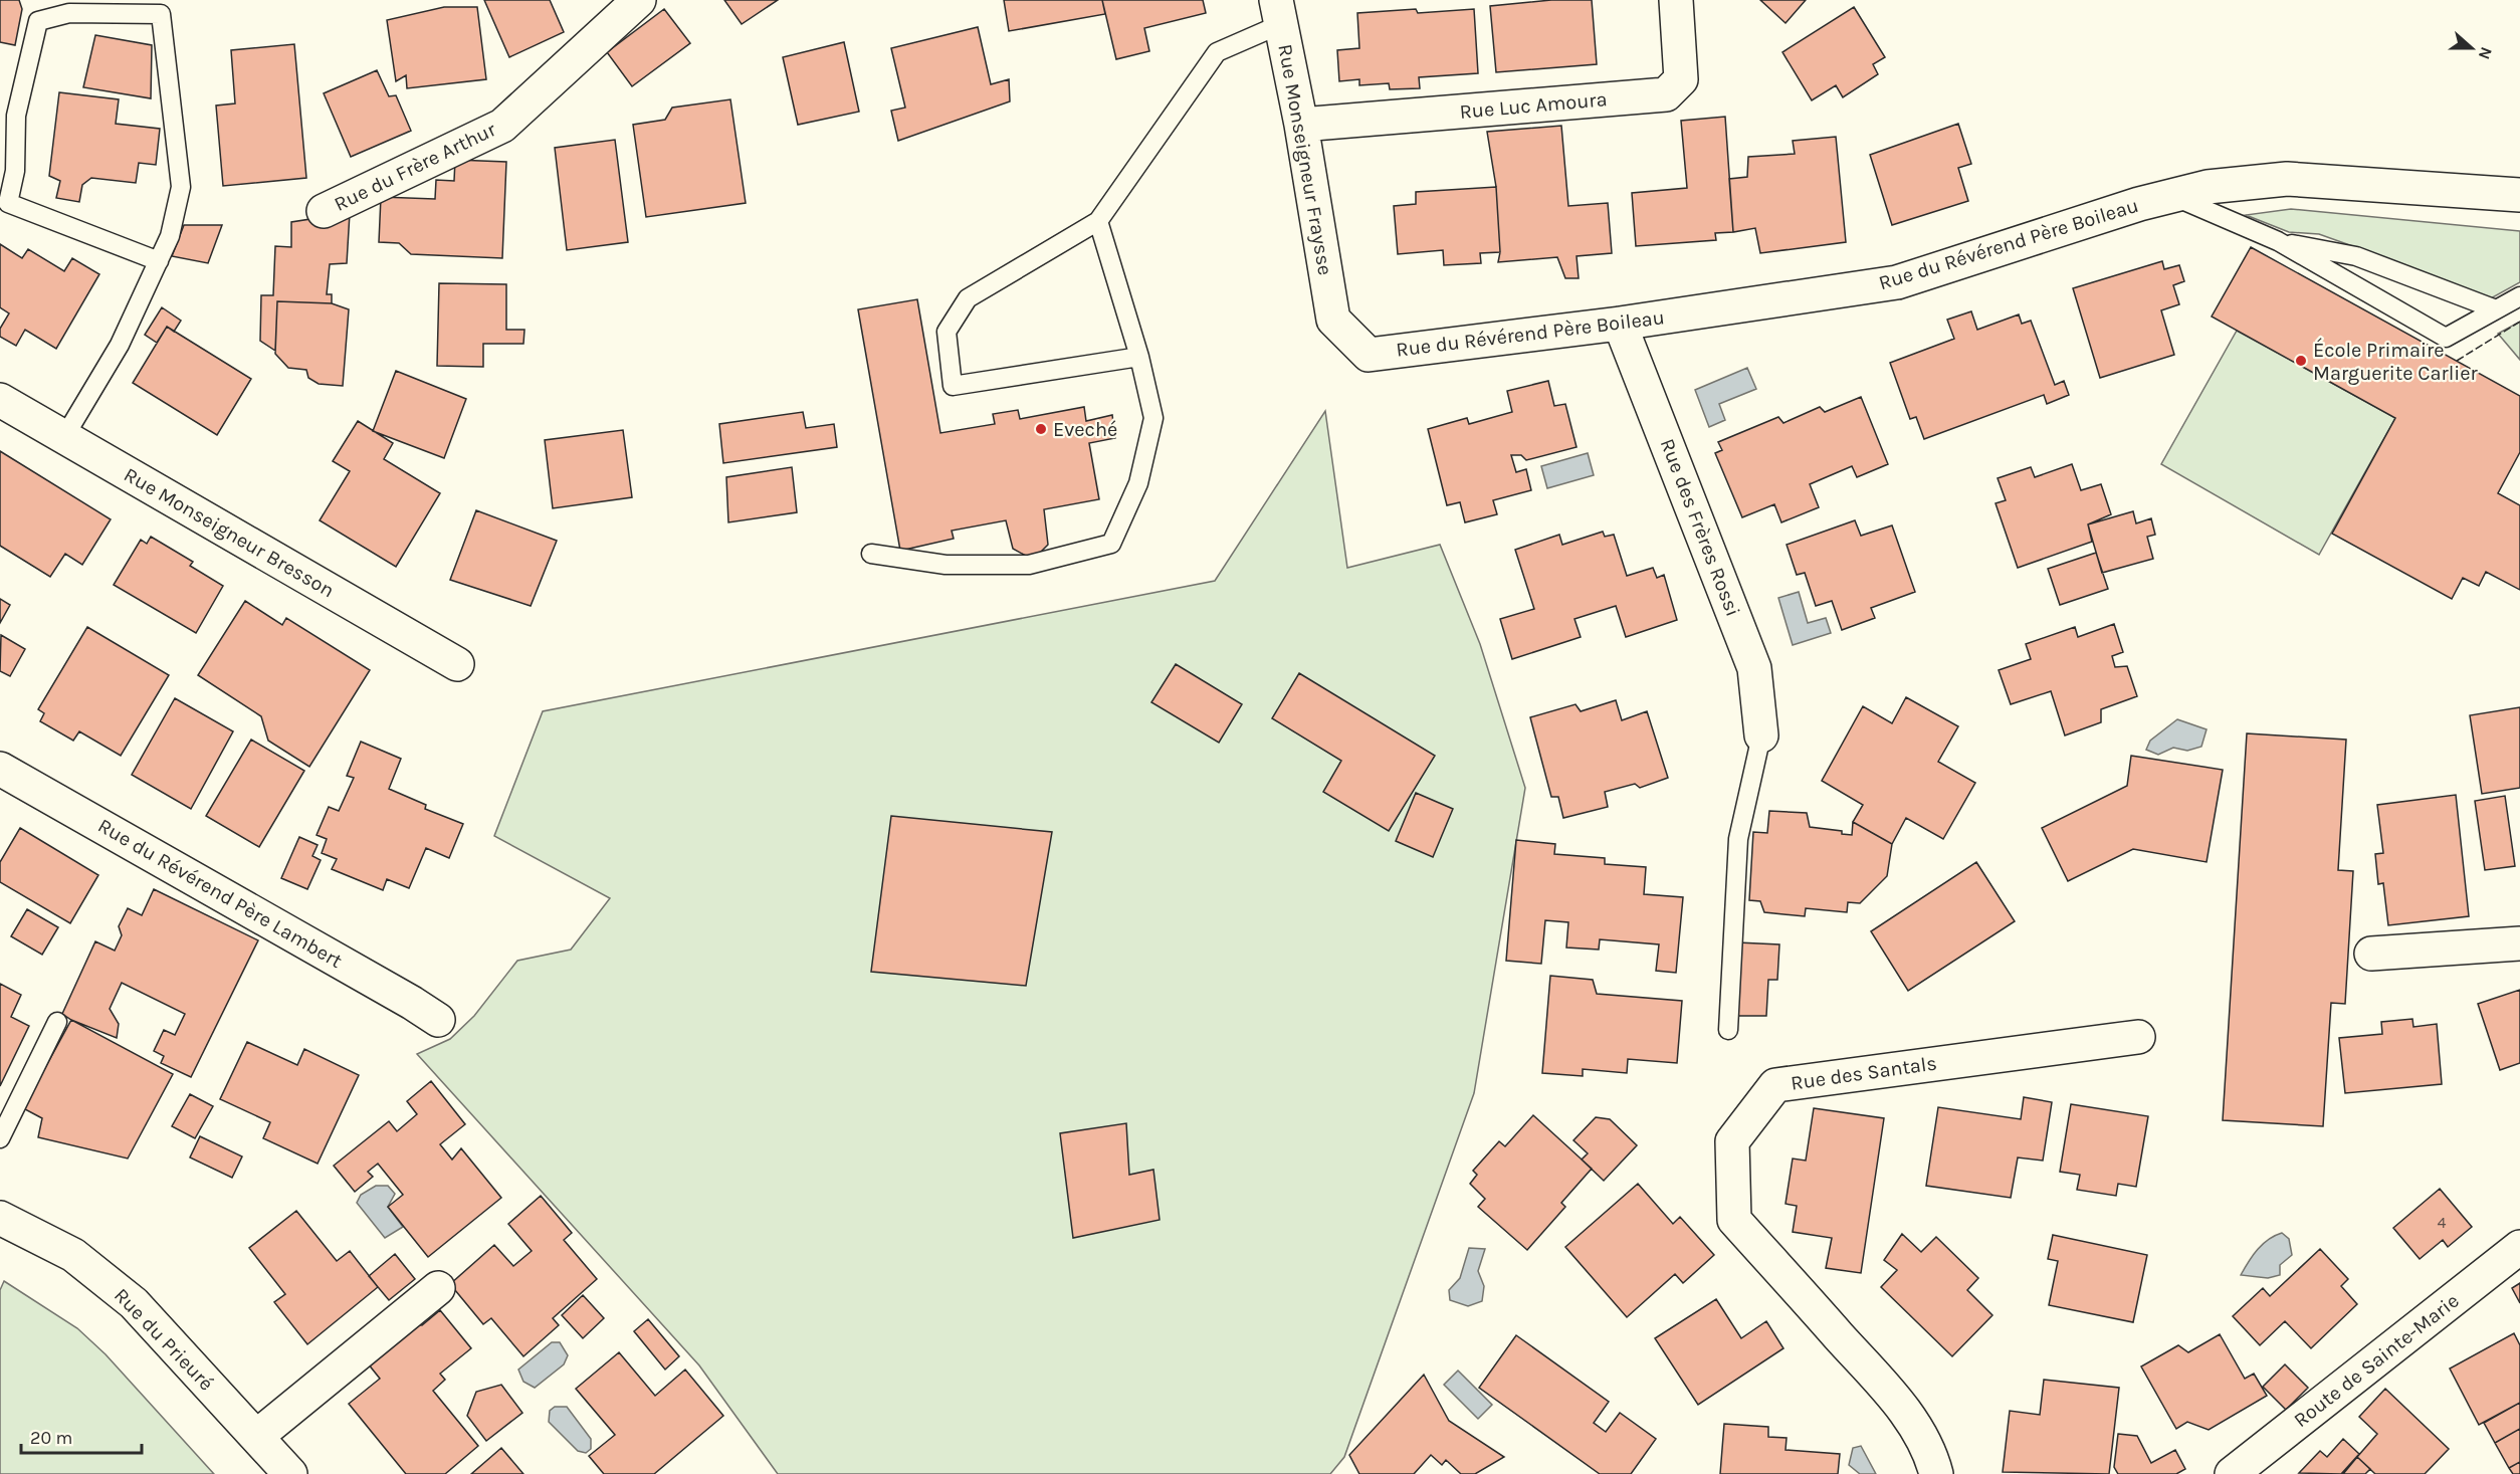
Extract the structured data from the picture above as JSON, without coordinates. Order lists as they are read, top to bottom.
{
  "streets": {
    "street": [
      "Rue Luc Amoura",
      "Rue Monseigneur Fraysse",
      "Rue du Frère Arthur",
      "Rue du Révérend Père Boileau",
      "Rue des Frères Rossi",
      "Rue Monseigneur Bresson",
      "Rue du Révérend Père Lambert",
      "Rue des Santals",
      "Rue du Prieuré",
      "Route de Sainte-Marie"
    ]
  },
  "crossings": [
    ["Rue Luc Amoura", "Rue Monseigneur Fraysse"],
    ["Rue Monseigneur Fraysse", "Rue du Révérend Père Boileau"],
    ["Rue du Révérend Père Boileau", "Rue des Frères Rossi"]
  ],
  "places": ["École Primaire Marguerite Carlier", "Eveché"],
  "house_numbers": ["4"],
  "scale_bar": "20 m",
  "north": "right"
}
